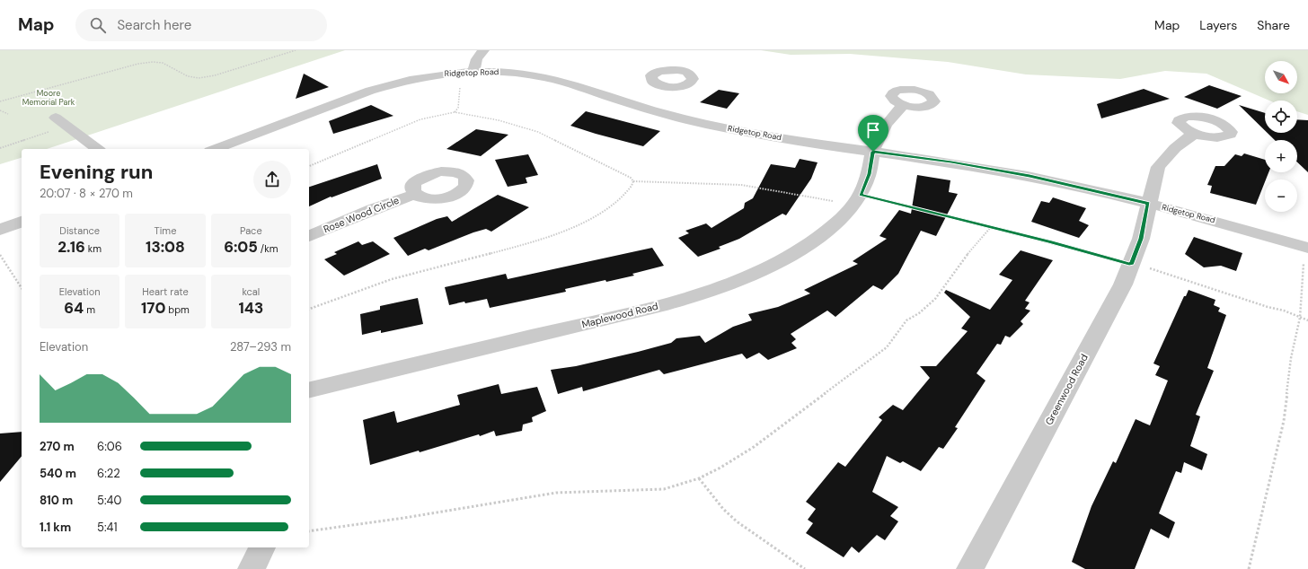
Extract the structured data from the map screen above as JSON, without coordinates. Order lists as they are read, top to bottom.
{
  "streets": {
    "street": [
      "Ridgetop Road",
      "Rose Wood Circle",
      "Maplewood Road",
      "Greenwood Road"
    ]
  },
  "crossings": [
    ["Ridgetop Road", "Maplewood Road"],
    ["Ridgetop Road", "Greenwood Road"]
  ],
  "parks": ["Moore Memorial Park"],
  "north": "bottom right",
  "page": {
    "header": "Map",
    "search": "Search here",
    "nav": ["Map", "Layers", "Share"],
    "map_buttons": ["+", "−"],
    "heading": ["Evening run", "20:07 · 8 × 270 m"],
    "stats": [
      ["Distance", "2.16 km"],
      ["Time", "13:08"],
      ["Pace", "6:05 /km"],
      ["Elevation", "64 m"],
      ["Heart rate", "170 bpm"],
      ["kcal", "143"]
    ],
    "chart": ["Elevation", "287–293 m"],
    "list": [
      {
        "name": "270 m",
        "note": "6:06"
      },
      {
        "name": "540 m",
        "note": "6:22"
      },
      {
        "name": "810 m",
        "note": "5:40"
      },
      {
        "name": "1.1 km",
        "note": "5:41"
      }
    ]
  }
}
